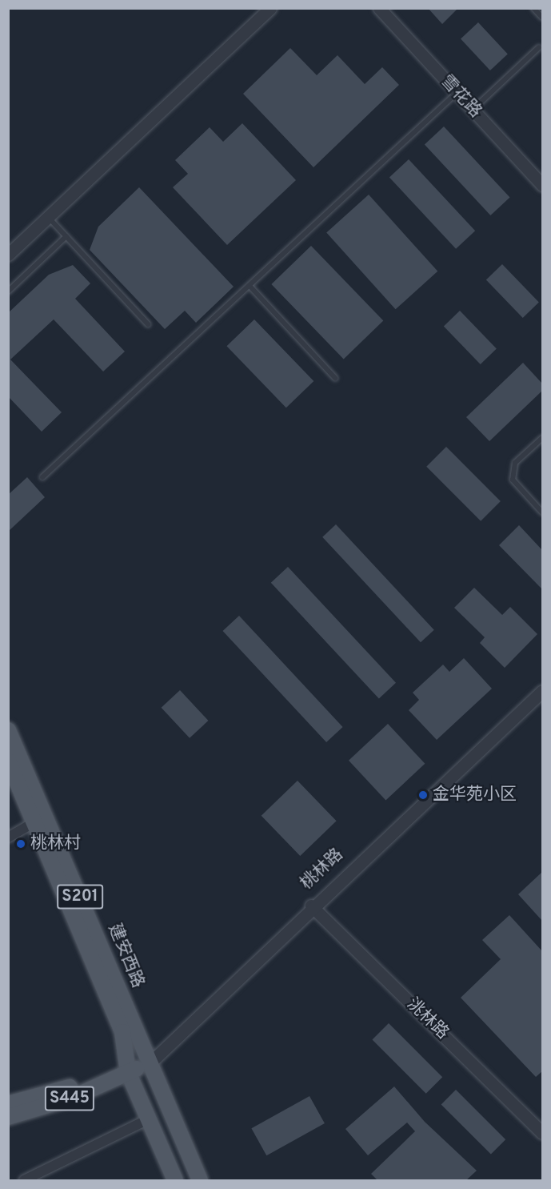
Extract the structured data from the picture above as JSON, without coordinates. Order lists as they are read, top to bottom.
{
  "streets": {
    "main road": [
      "桃林路",
      "S201",
      "建安西路",
      "S445"
    ],
    "street": ["雪花路", "洮林路"]
  },
  "crossings": [
    ["桃林路", "S201"],
    ["桃林路", "建安西路"],
    ["桃林路", "洮林路"],
    ["桃林路", "S445"],
    ["S201", "建安西路"],
    ["S201", "S445"],
    ["建安西路", "S445"]
  ],
  "places": ["金华苑小区", "桃林村"]
}
